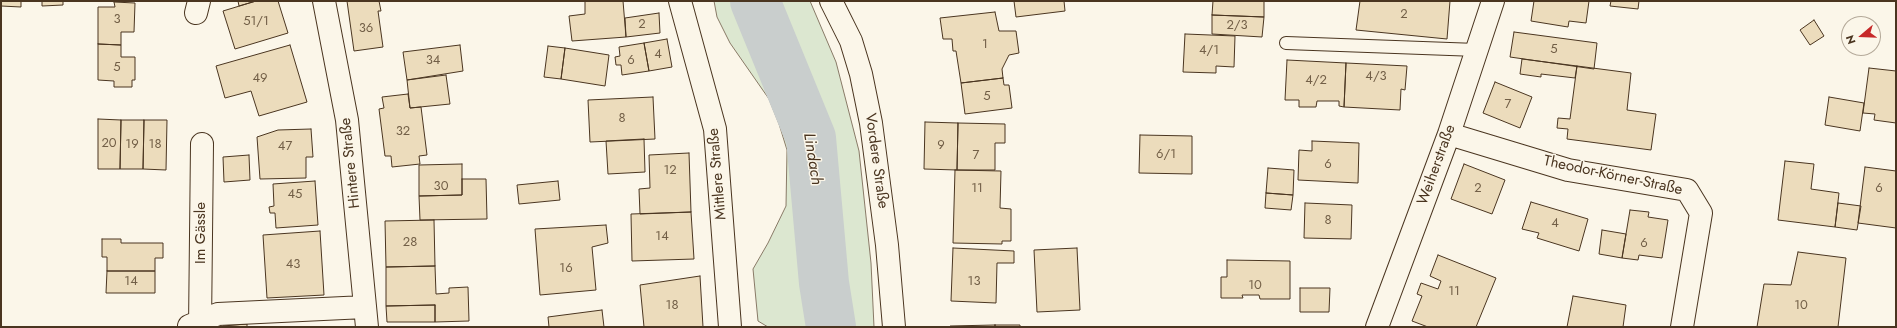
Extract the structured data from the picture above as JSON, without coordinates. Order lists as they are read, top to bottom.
{
  "streets": {
    "street": [
      "Vordere Straße",
      "Hintere Straße",
      "Weiherstraße",
      "Mittlere Straße",
      "Theodor-Körner-Straße",
      "Im Gässle"
    ]
  },
  "crossings": [
    ["Hintere Straße", "Im Gässle"],
    ["Weiherstraße", "Theodor-Körner-Straße"]
  ],
  "water": ["Lindach"],
  "house_numbers": [
    "2",
    "3",
    "51/1",
    "2",
    "2/3",
    "36",
    "1",
    "5",
    "4/1",
    "4",
    "34",
    "6",
    "5",
    "4/3",
    "49",
    "4/2",
    "5",
    "7",
    "8",
    "32",
    "20",
    "19",
    "18",
    "9",
    "47",
    "6/1",
    "7",
    "6",
    "12",
    "30",
    "11",
    "2",
    "6",
    "45",
    "8",
    "4",
    "14",
    "28",
    "6",
    "43",
    "16",
    "14",
    "13",
    "10",
    "11",
    "18",
    "10"
  ],
  "north": "left"
}
